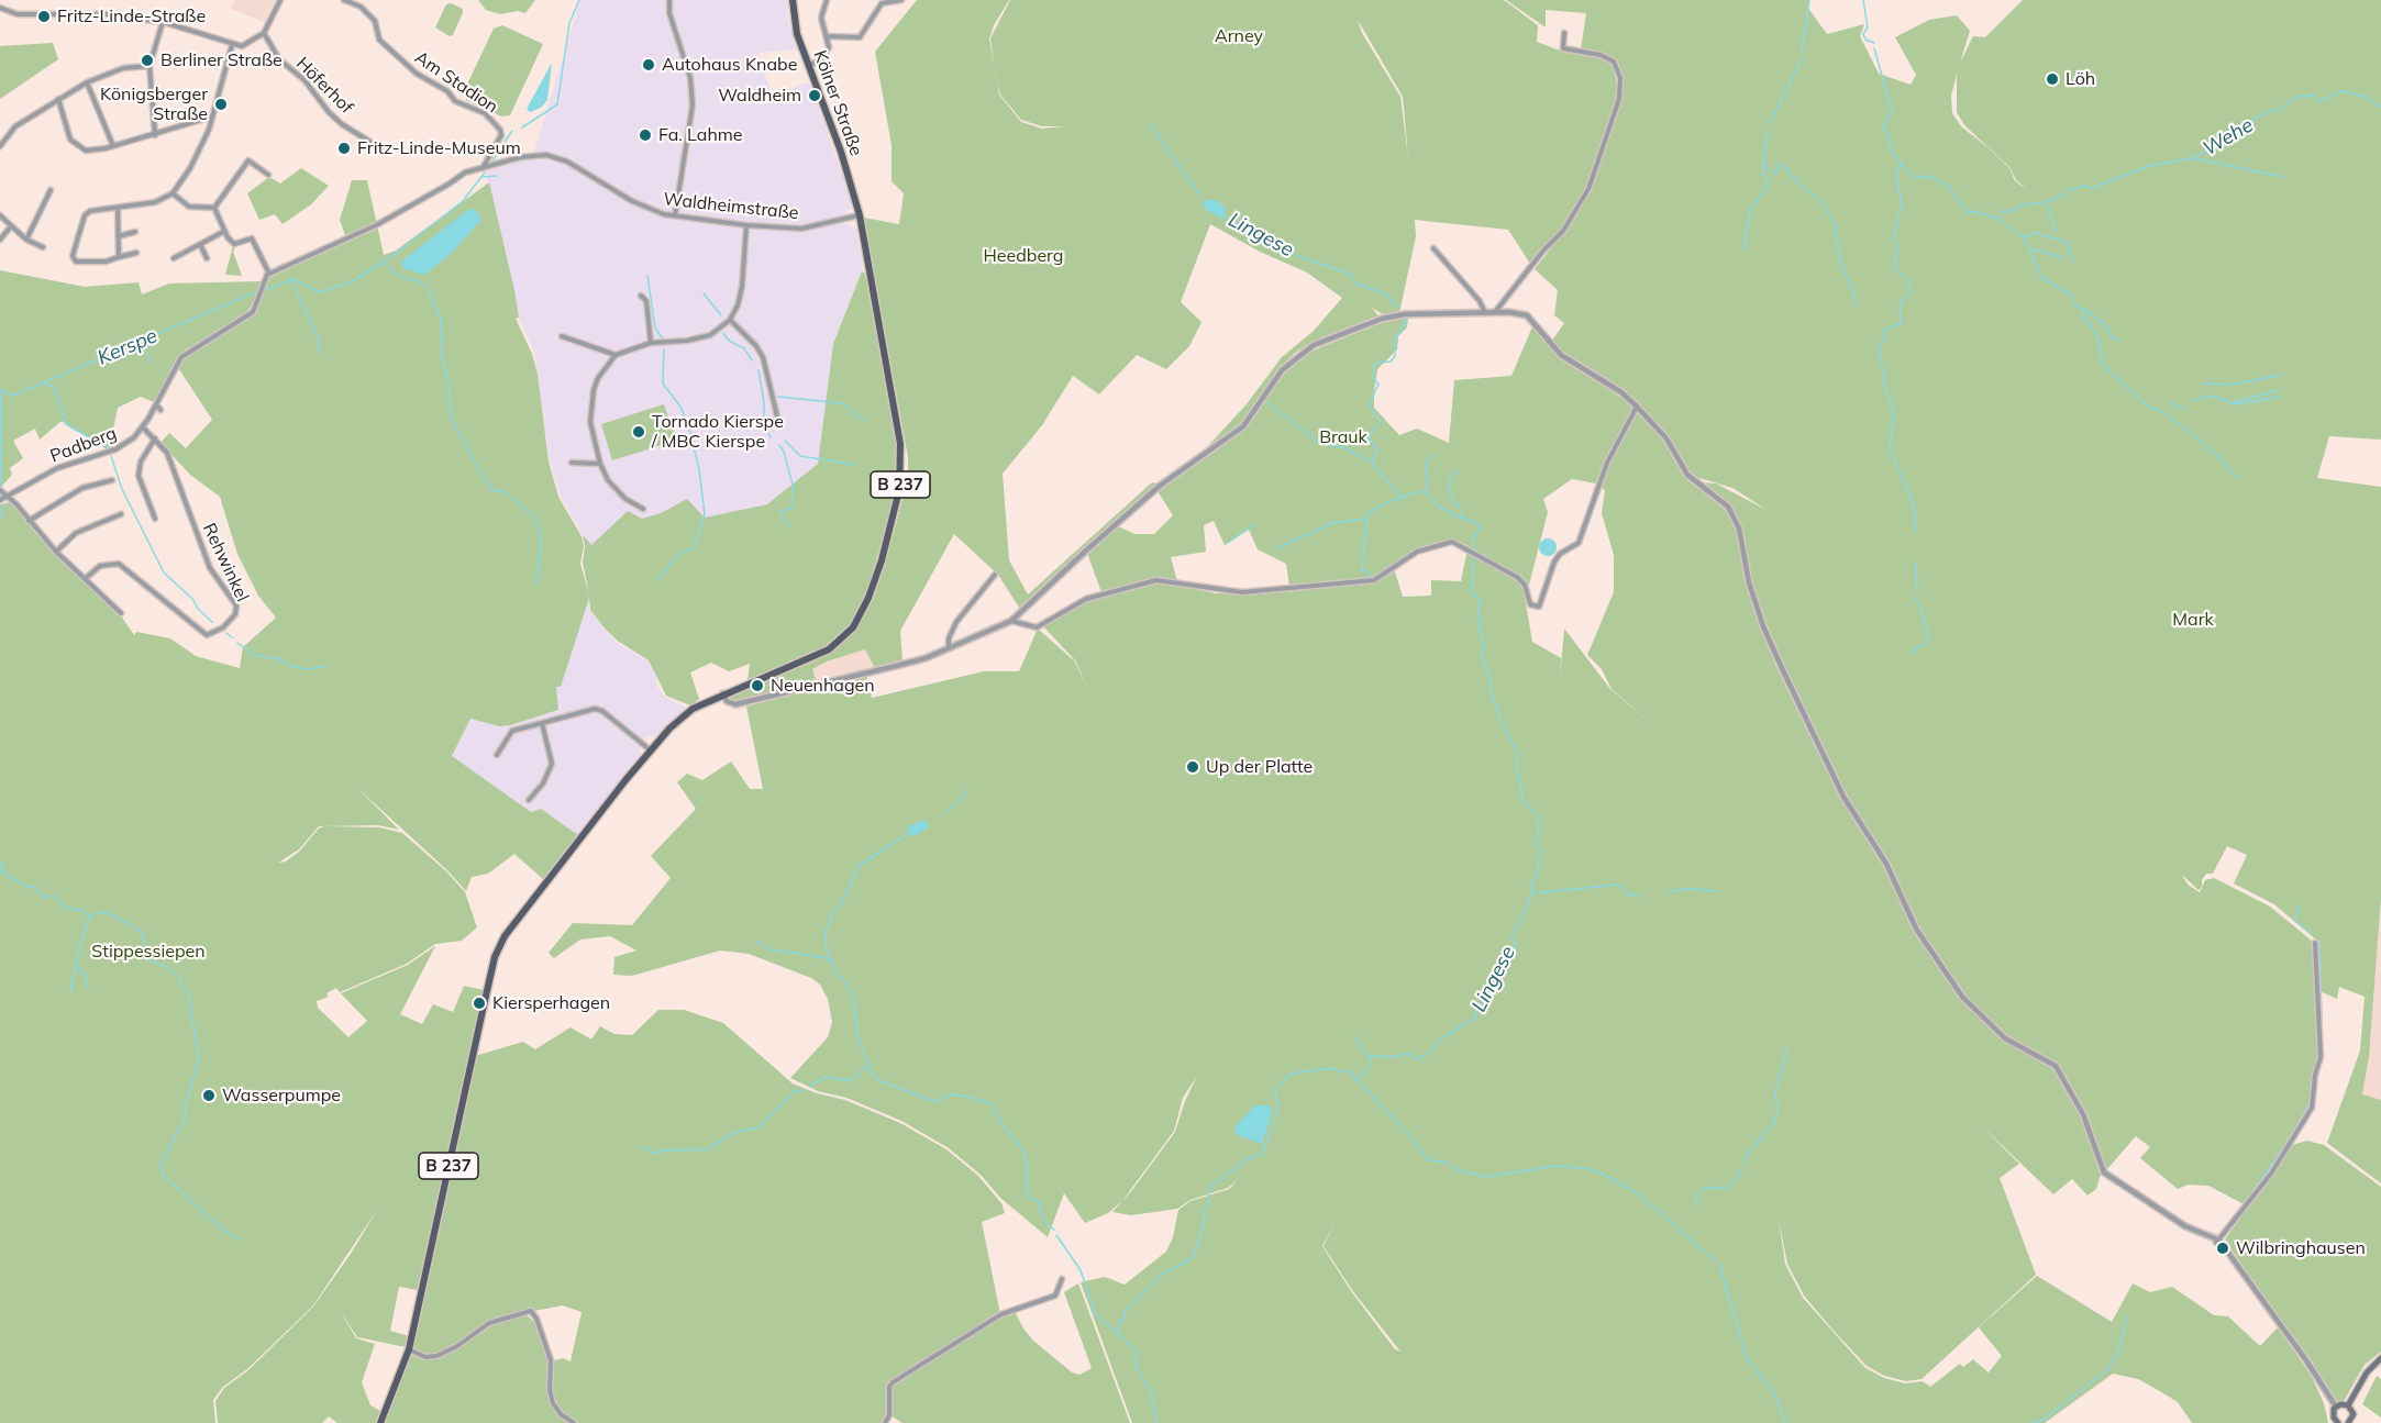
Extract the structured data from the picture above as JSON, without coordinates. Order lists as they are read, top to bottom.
{
  "streets": {
    "main road": ["Kölner Straße", "B 237"],
    "street": [
      "Am Stadion",
      "Höferhof",
      "Waldheimstraße",
      "Padberg",
      "Rehwinkel"
    ]
  },
  "crossings": [
    ["Am Stadion", "Waldheimstraße"],
    ["Kölner Straße", "Waldheimstraße"],
    ["Kölner Straße", "B 237"],
    ["Waldheimstraße", "Padberg"],
    ["Waldheimstraße", "B 237"],
    ["Padberg", "Rehwinkel"]
  ],
  "water": ["Wehe", "Lingese", "Kerspe"],
  "parks": [
    "Arney",
    "Heedberg",
    "Brauk",
    "Mark",
    "Stippessiepen"
  ],
  "places": [
    "Fritz-Linde-Straße",
    "Berliner Straße",
    "Autohaus Knabe",
    "Löh",
    "Waldheim",
    "Königsberger Straße",
    "Fa. Lahme",
    "Fritz-Linde-Museum",
    "Tornado Kierspe / MBC Kierspe",
    "Neuenhagen",
    "Up der Platte",
    "Kiersperhagen",
    "Wasserpumpe",
    "Wilbringhausen"
  ]
}
